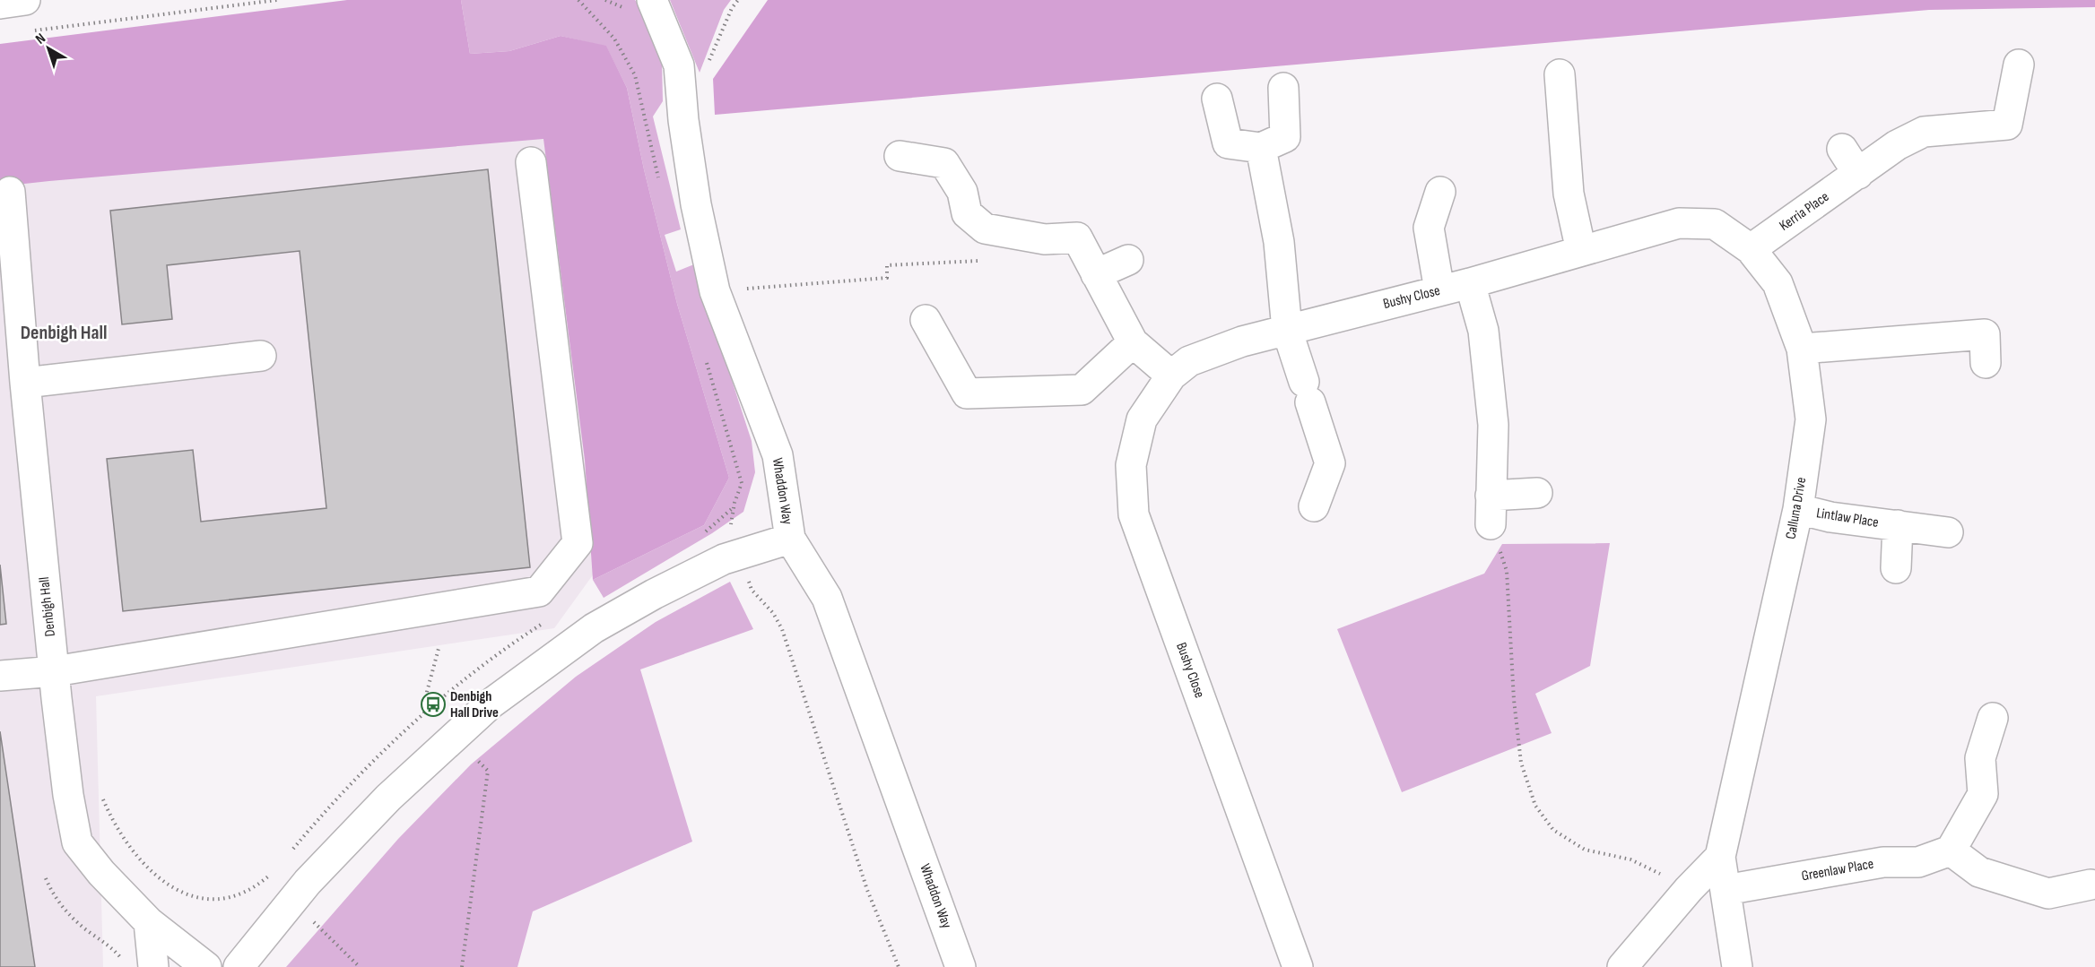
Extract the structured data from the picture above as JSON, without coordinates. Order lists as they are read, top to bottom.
{
  "streets": {
    "street": [
      "Kerria Place",
      "Bushy Close",
      "Whaddon Way",
      "Calluna Drive",
      "Lintlaw Place",
      "Denbigh Hall",
      "Greenlaw Place"
    ]
  },
  "crossings": [
    ["Kerria Place", "Calluna Drive"],
    ["Bushy Close", "Calluna Drive"],
    ["Calluna Drive", "Lintlaw Place"],
    ["Calluna Drive", "Greenlaw Place"]
  ],
  "districts": ["Denbigh Hall"],
  "places": {
    "bus stop": ["Denbigh Hall Drive"]
  },
  "north": "top left"
}
